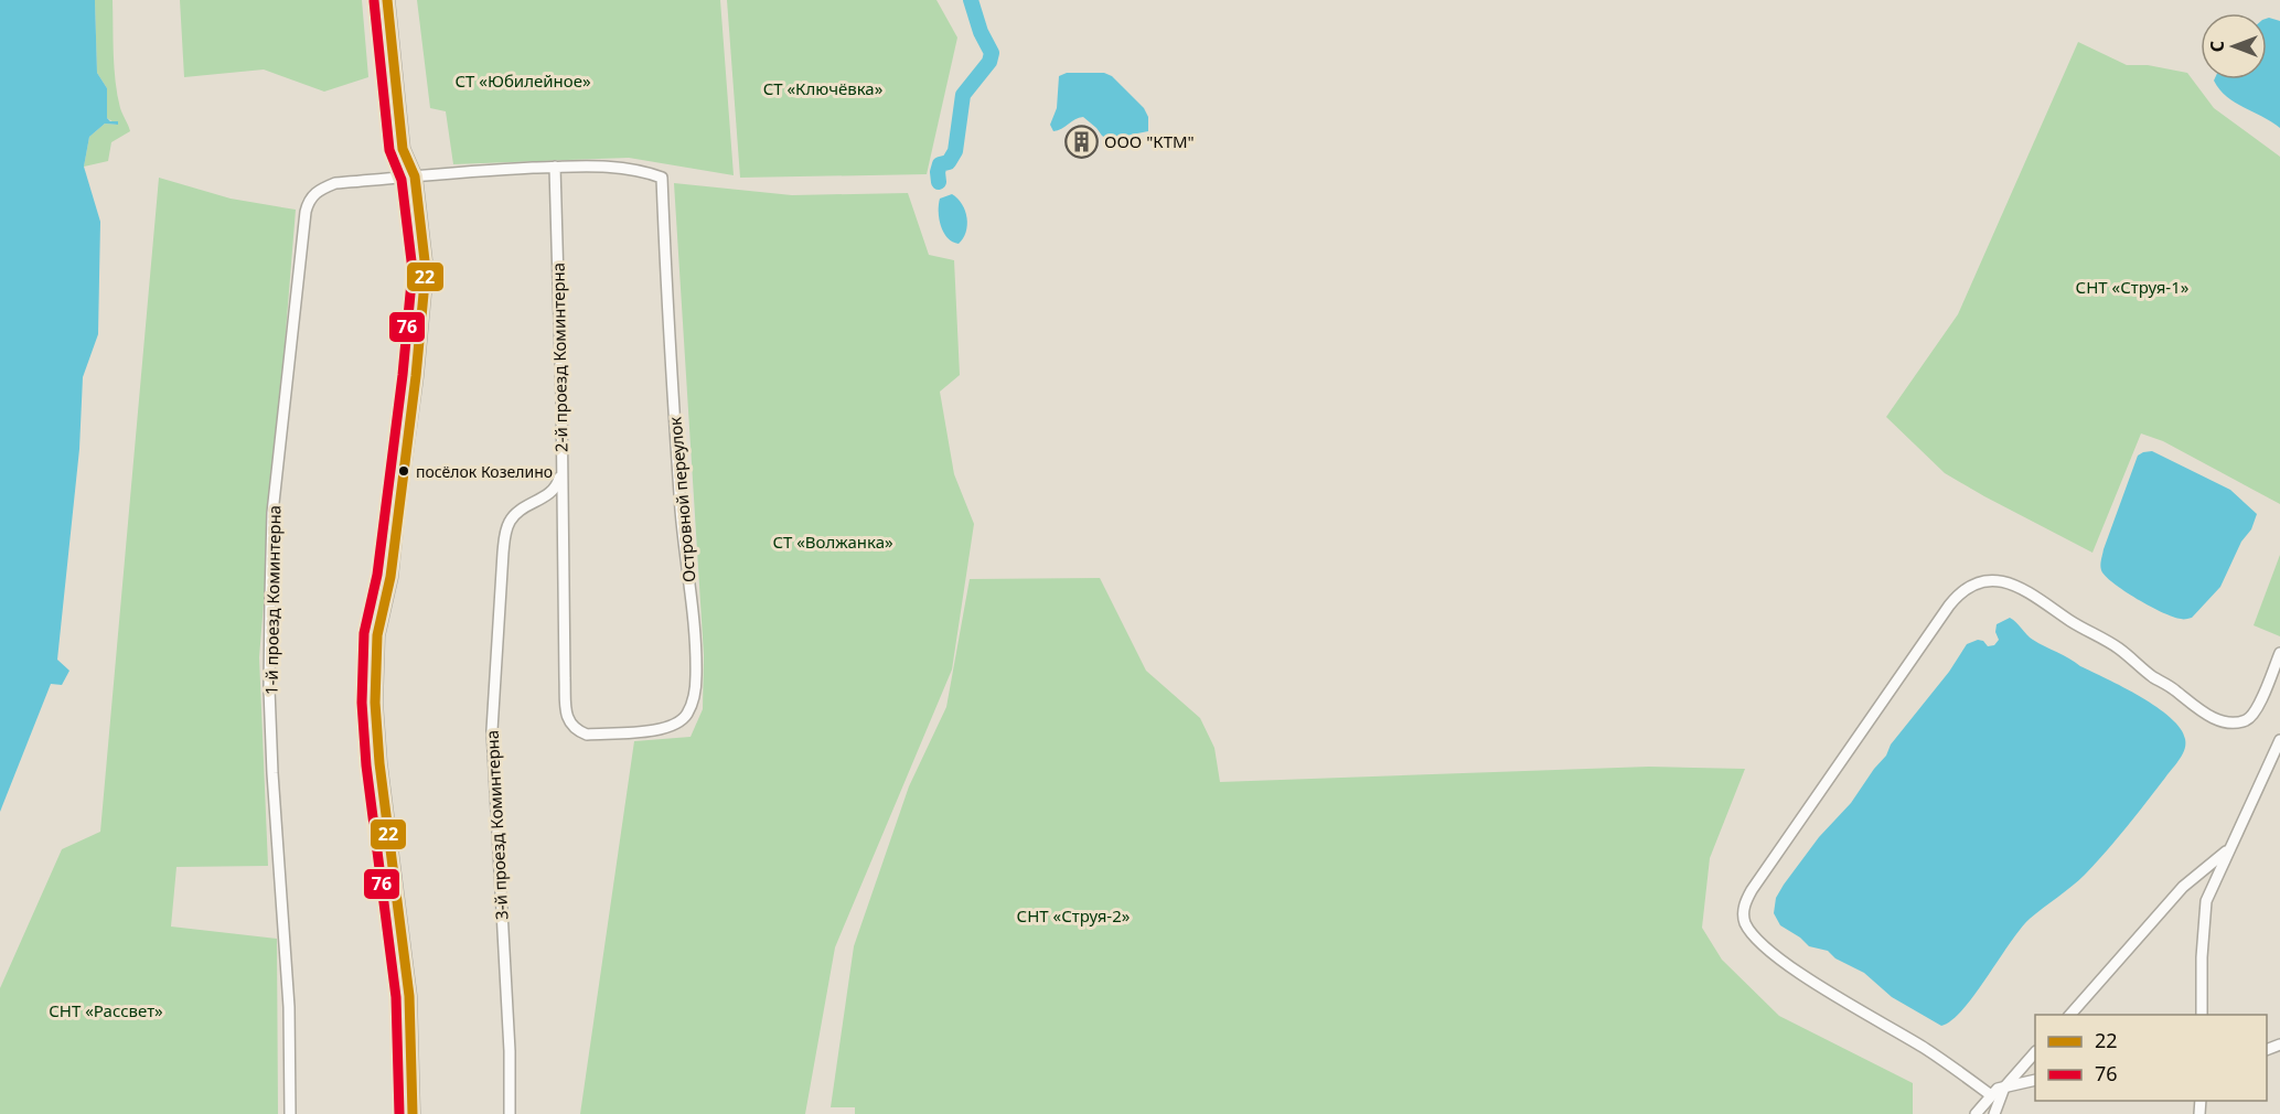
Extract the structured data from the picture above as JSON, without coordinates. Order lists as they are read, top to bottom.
{
  "streets": {
    "street": [
      "2-й проезд Коминтерна",
      "Островной переулок",
      "1-й проезд Коминтерна",
      "3-й проезд Коминтерна"
    ]
  },
  "crossings": [
    ["2-й проезд Коминтерна", "Островной переулок"],
    ["2-й проезд Коминтерна", "1-й проезд Коминтерна"],
    ["2-й проезд Коминтерна", "3-й проезд Коминтерна"],
    ["Островной переулок", "1-й проезд Коминтерна"]
  ],
  "parks": [
    "СТ «Юбилейное»",
    "СТ «Ключёвка»",
    "СНТ «Струя-1»",
    "СТ «Волжанка»",
    "СНТ «Струя-2»",
    "СНТ «Рассвет»"
  ],
  "places": {
    "building": ["ООО \"КТМ\""],
    "other": ["посёлок Козелино"]
  },
  "lines": ["transit line 22", "transit line 76"],
  "legend": ["22", "76"],
  "north": "left"
}
